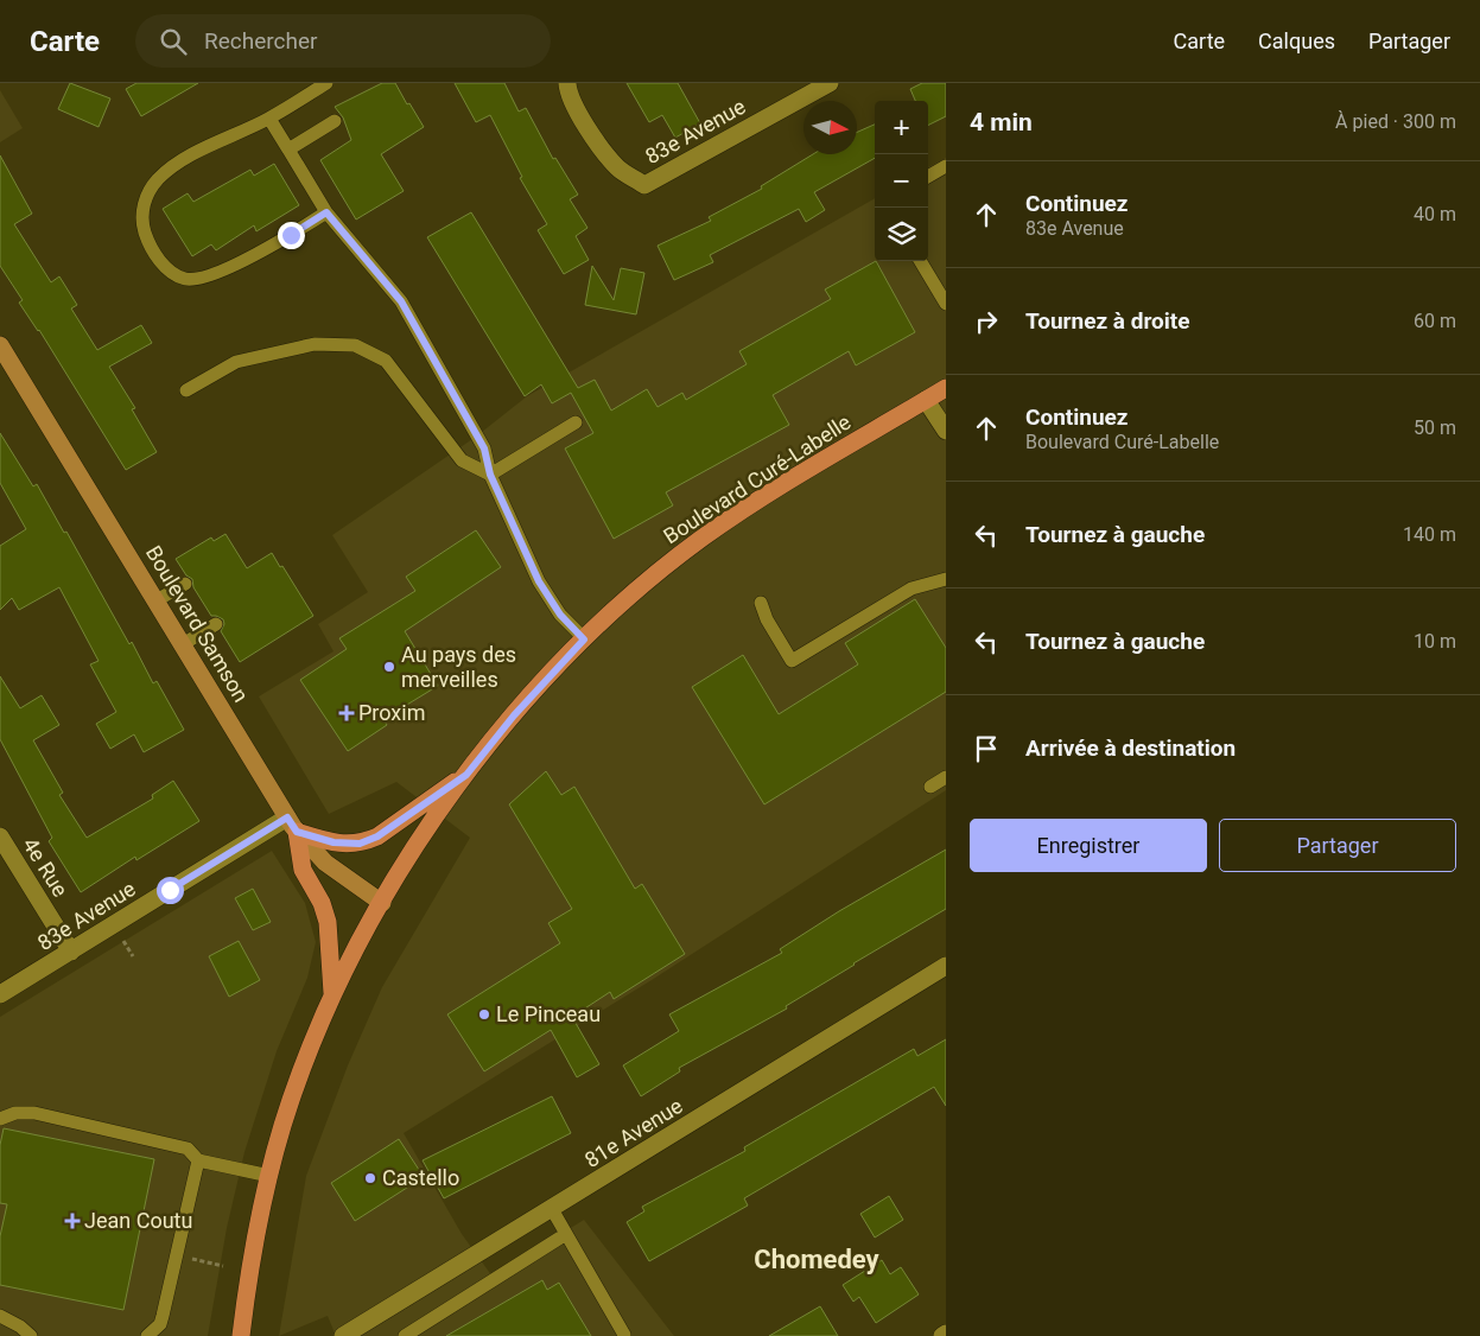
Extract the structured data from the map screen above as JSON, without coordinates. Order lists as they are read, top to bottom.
{
  "streets": {
    "main road": ["Boulevard Curé-Labelle"],
    "street": [
      "83e Avenue",
      "Boulevard Samson",
      "4e Rue",
      "81e Avenue"
    ]
  },
  "crossings": [
    ["83e Avenue", "Boulevard Samson"],
    ["83e Avenue", "4e Rue"],
    ["Boulevard Curé-Labelle", "Boulevard Samson"]
  ],
  "districts": ["Chomedey"],
  "places": {
    "other": ["Au pays des merveilles", "Le Pinceau", "Castello"],
    "health": ["Proxim", "Jean Coutu"]
  },
  "north": "right",
  "page": {
    "header": "Carte",
    "search": "Rechercher",
    "nav": ["Carte", "Calques", "Partager"],
    "heading": ["4 min", "À pied · 300 m"],
    "map_buttons": ["+", "−"],
    "list": [
      ["Continuez", "83e Avenue", "40 m"],
      ["Tournez à droite", "60 m"],
      ["Continuez", "Boulevard Curé-Labelle", "50 m"],
      ["Tournez à gauche", "140 m"],
      ["Tournez à gauche", "10 m"],
      "Arrivée à destination"
    ],
    "buttons": ["Enregistrer", "Partager"]
  }
}
